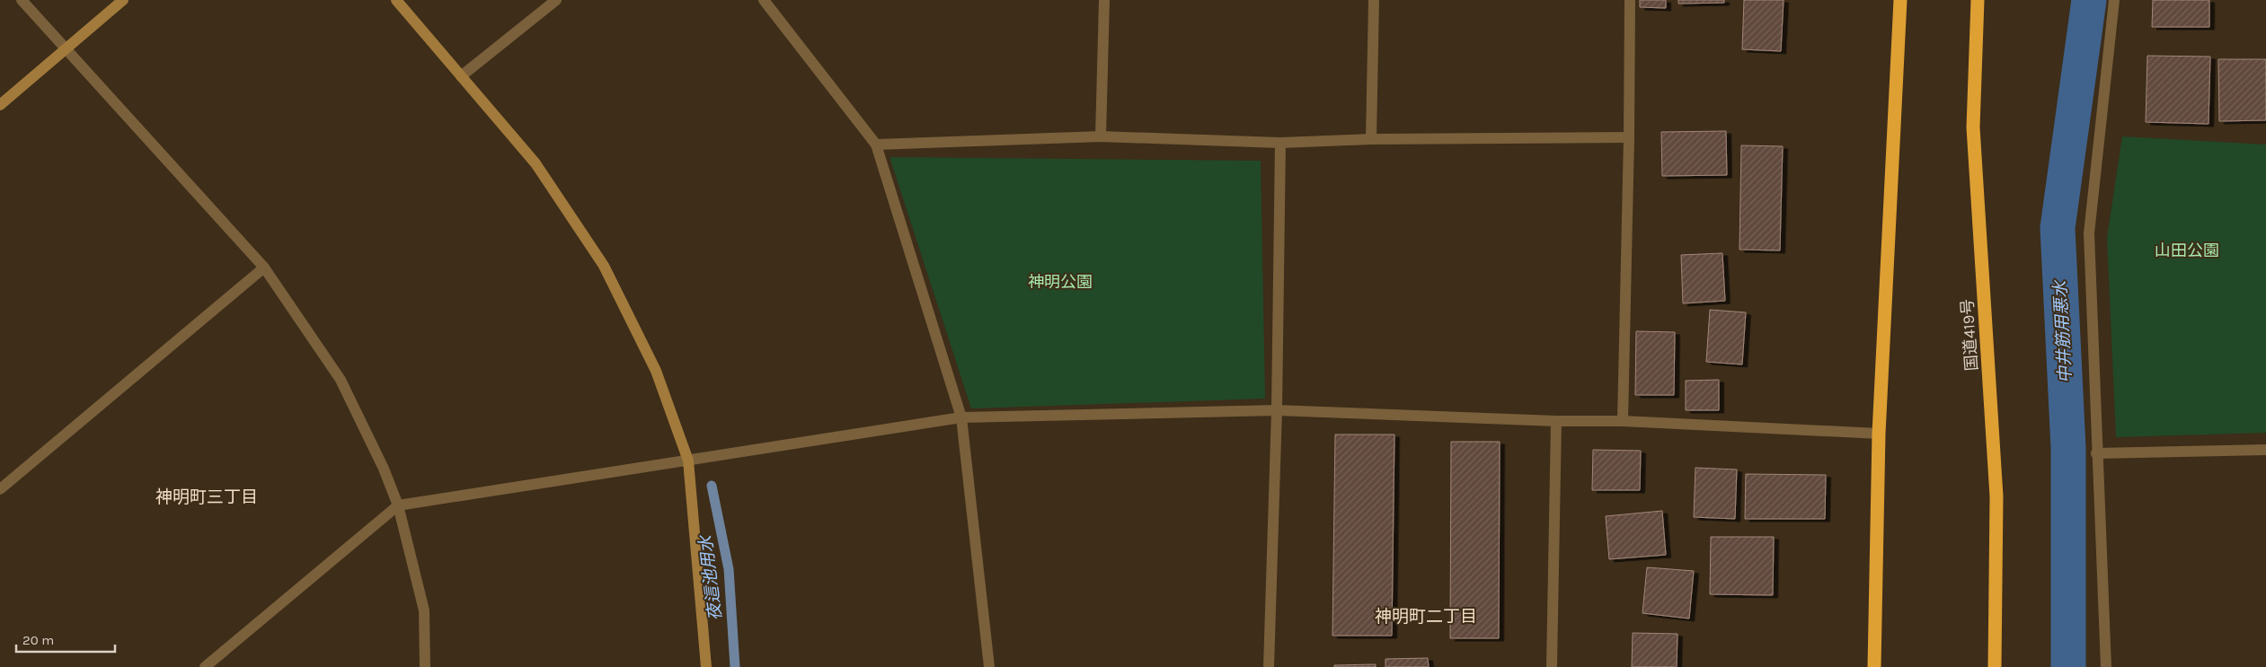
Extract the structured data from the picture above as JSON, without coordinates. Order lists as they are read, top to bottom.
{
  "streets": {
    "highway": ["国道419号"]
  },
  "districts": ["神明町三丁目", "神明町二丁目"],
  "water": ["中井筋用悪水", "夜這池用水"],
  "parks": ["山田公園", "神明公園"],
  "scale_bar": "20 m"
}
